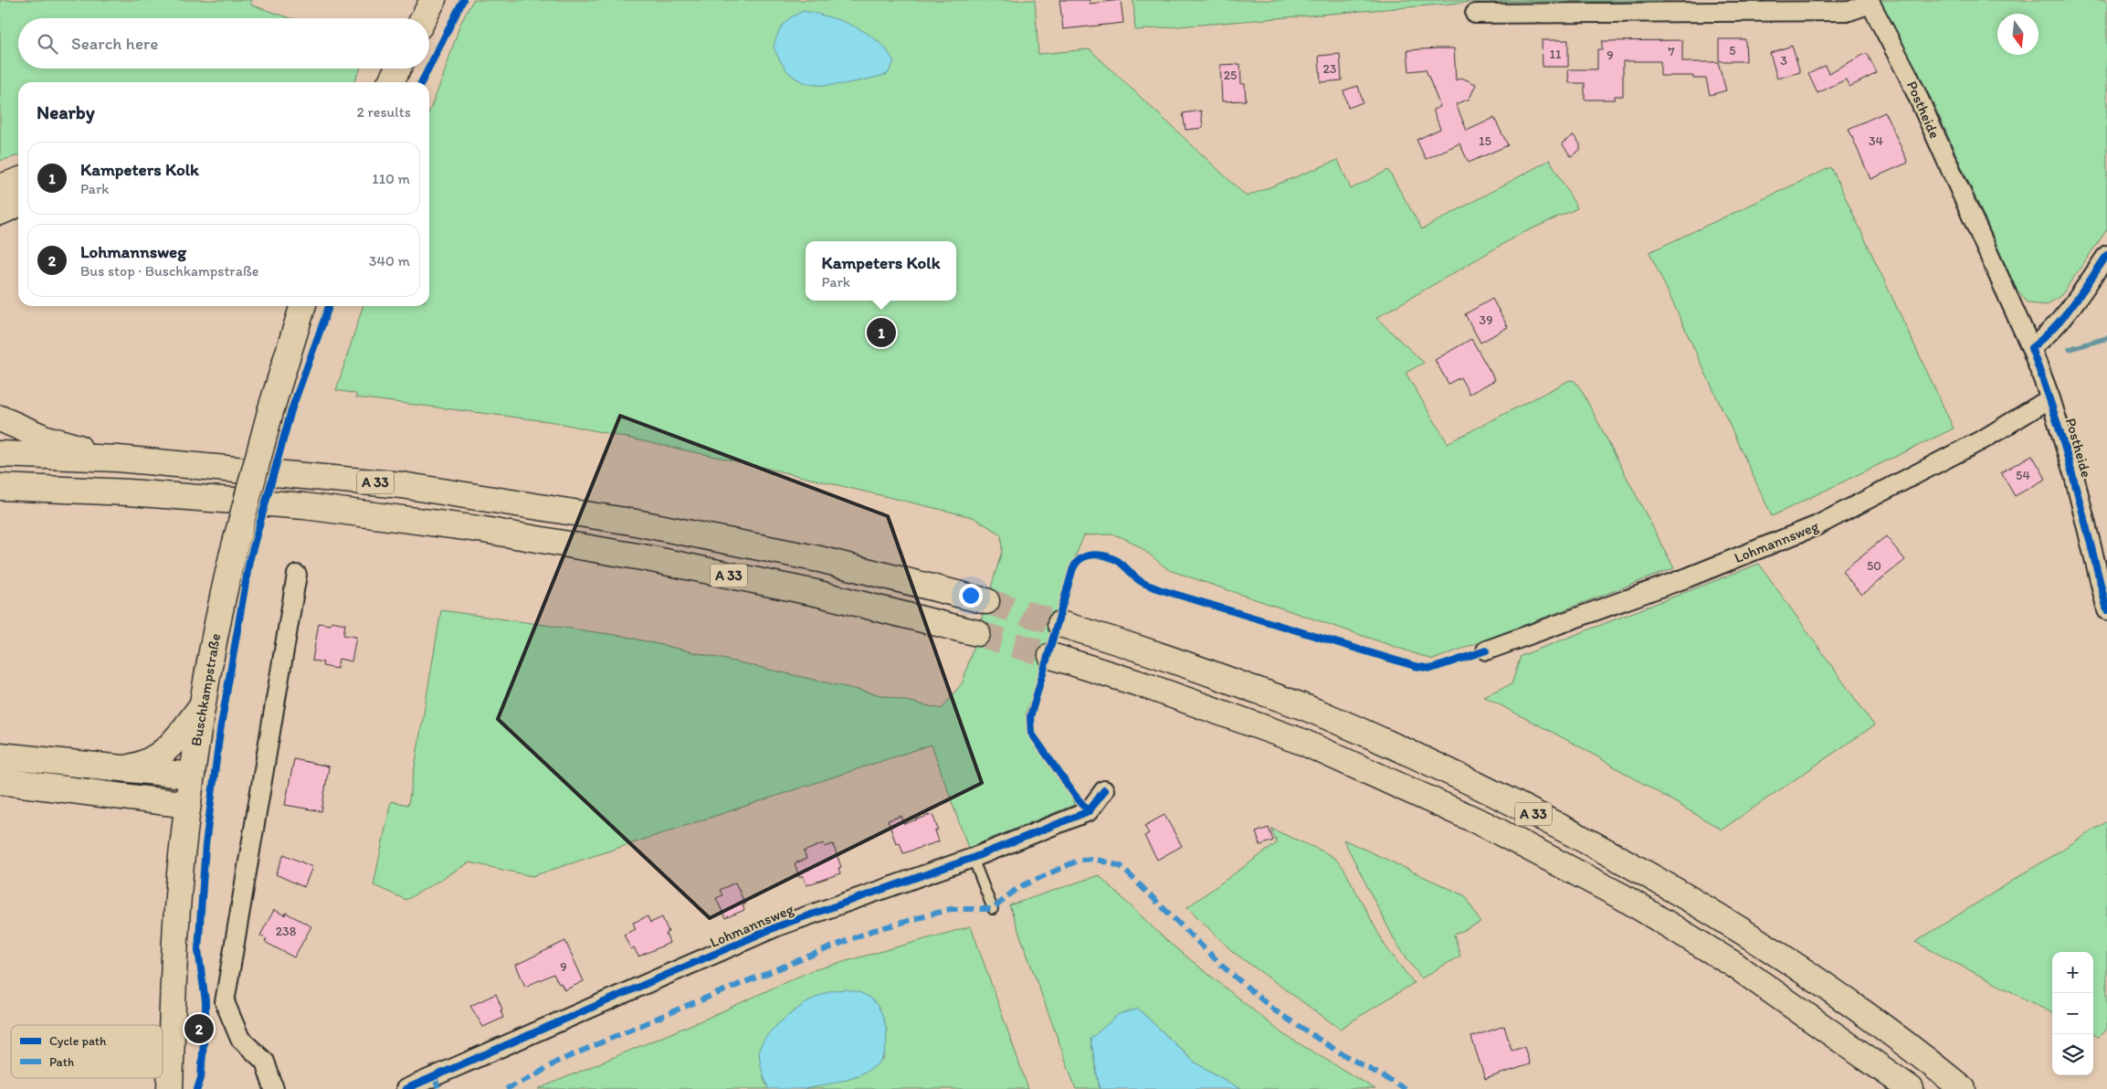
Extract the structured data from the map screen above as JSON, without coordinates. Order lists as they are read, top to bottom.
{
  "streets": {
    "main road": ["A 33", "Buschkampstraße"],
    "street": ["Postheide", "Lohmannsweg"]
  },
  "crossings": [
    ["Postheide", "Lohmannsweg"]
  ],
  "house_numbers": [
    "5",
    "7",
    "11",
    "9",
    "3",
    "23",
    "25",
    "15",
    "34",
    "39",
    "54",
    "50",
    "238",
    "9"
  ],
  "legend": ["Cycle path", "Path"],
  "north": "bottom",
  "page": {
    "search": "Search here",
    "heading": ["Nearby", "2 results"],
    "list": [
      {
        "mark": "1",
        "name": "Kampeters Kolk",
        "note": "Park",
        "value": "110 m"
      },
      {
        "mark": "2",
        "name": "Lohmannsweg",
        "note": "Bus stop · Buschkampstraße",
        "value": "340 m"
      }
    ],
    "popup": ["Kampeters Kolk", "Park"],
    "pins": ["1", "2"],
    "map_buttons": ["+", "−"]
  }
}
